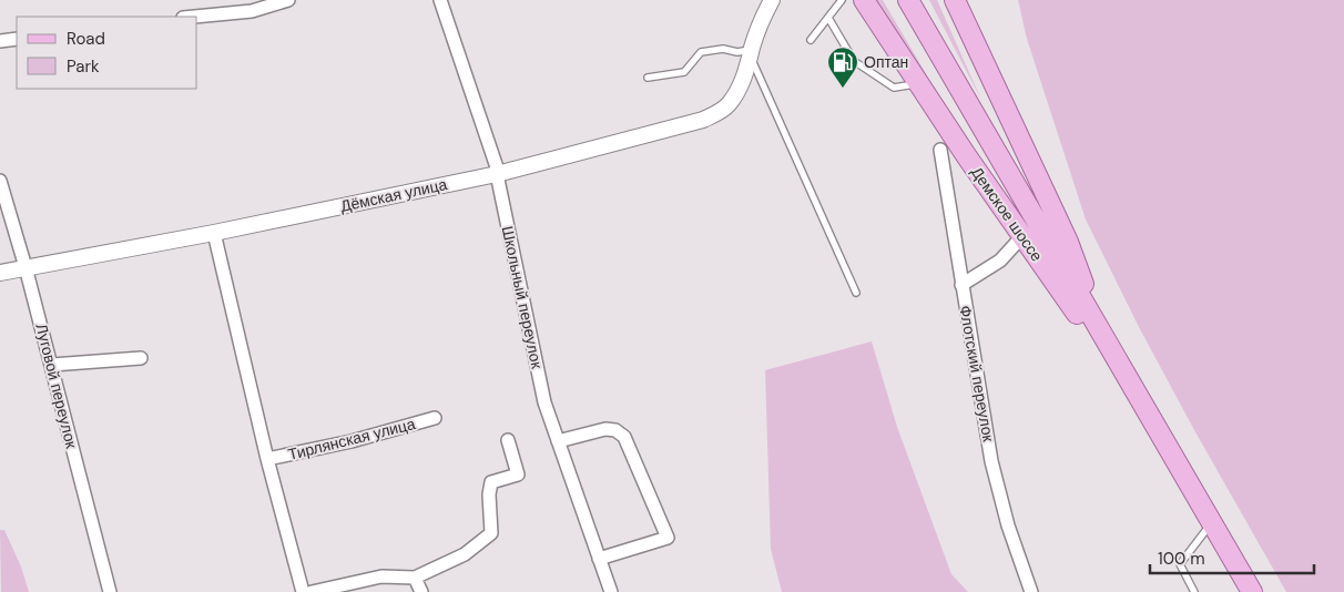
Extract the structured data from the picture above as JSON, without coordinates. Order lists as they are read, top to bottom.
{
  "streets": {
    "main road": ["Демское шоссе"],
    "street": [
      "Дёмская улица",
      "Школьный переулок",
      "Флотский переулок",
      "Луговой переулок",
      "Тирлянская улица"
    ]
  },
  "crossings": [
    ["Дёмская улица", "Школьный переулок"],
    ["Дёмская улица", "Луговой переулок"]
  ],
  "places": {
    "fuel station": ["Оптан"]
  },
  "legend": ["Road", "Park"],
  "scale_bar": "100 m"
}
